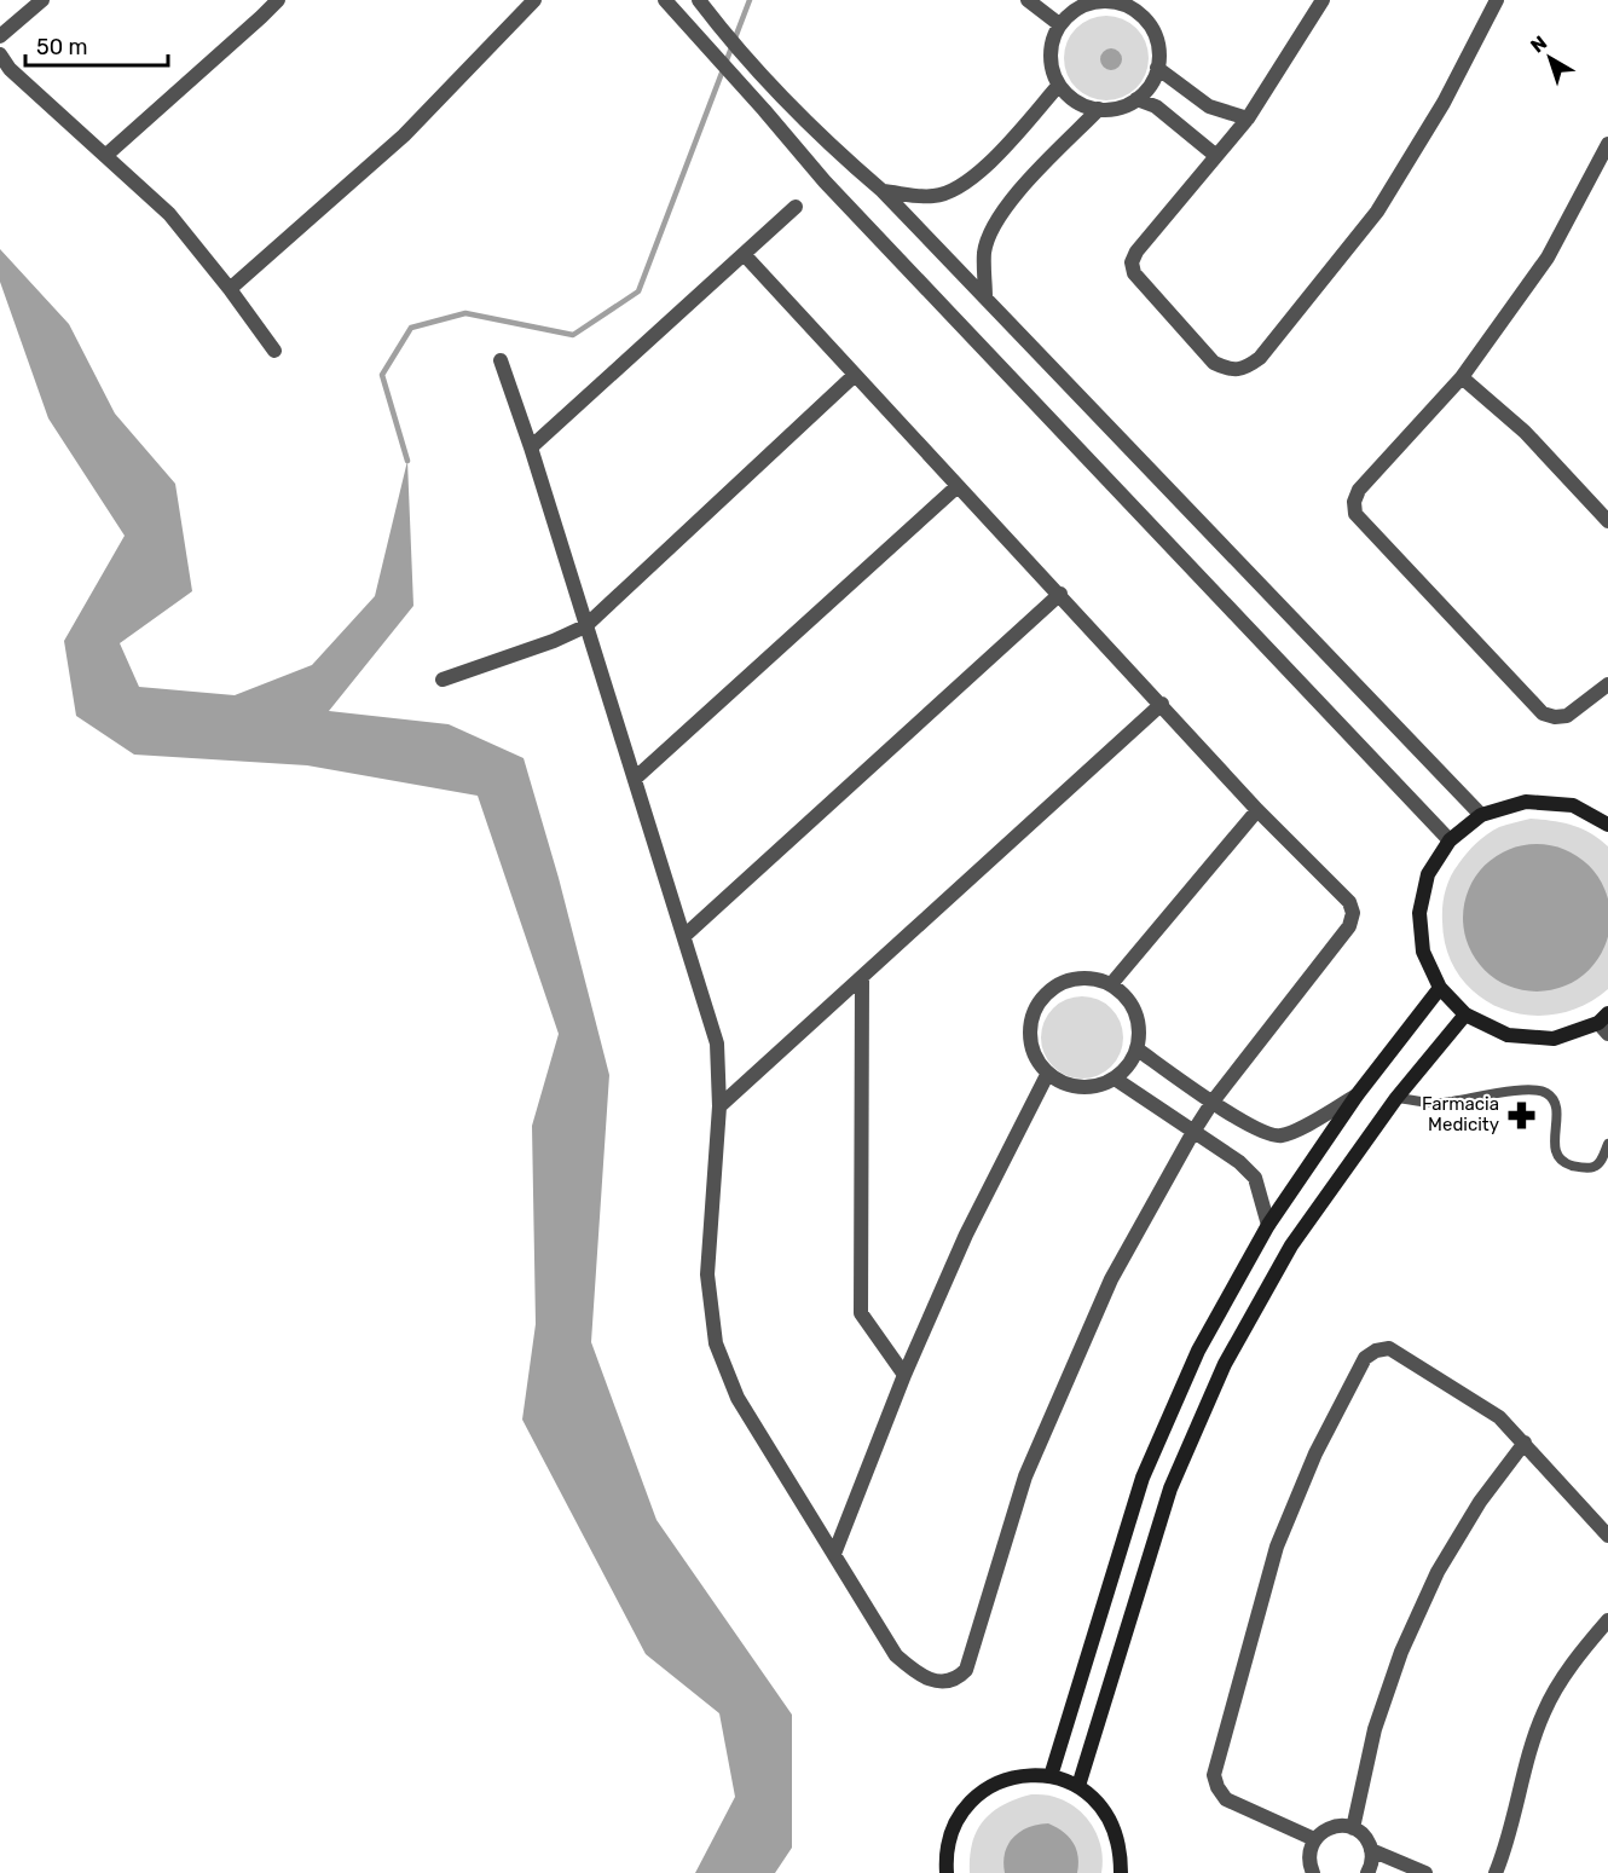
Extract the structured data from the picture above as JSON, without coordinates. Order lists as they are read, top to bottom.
{
  "places": {
    "pharmacy": ["Farmacia Medicity"]
  },
  "scale_bar": "50 m",
  "north": "top left"
}
